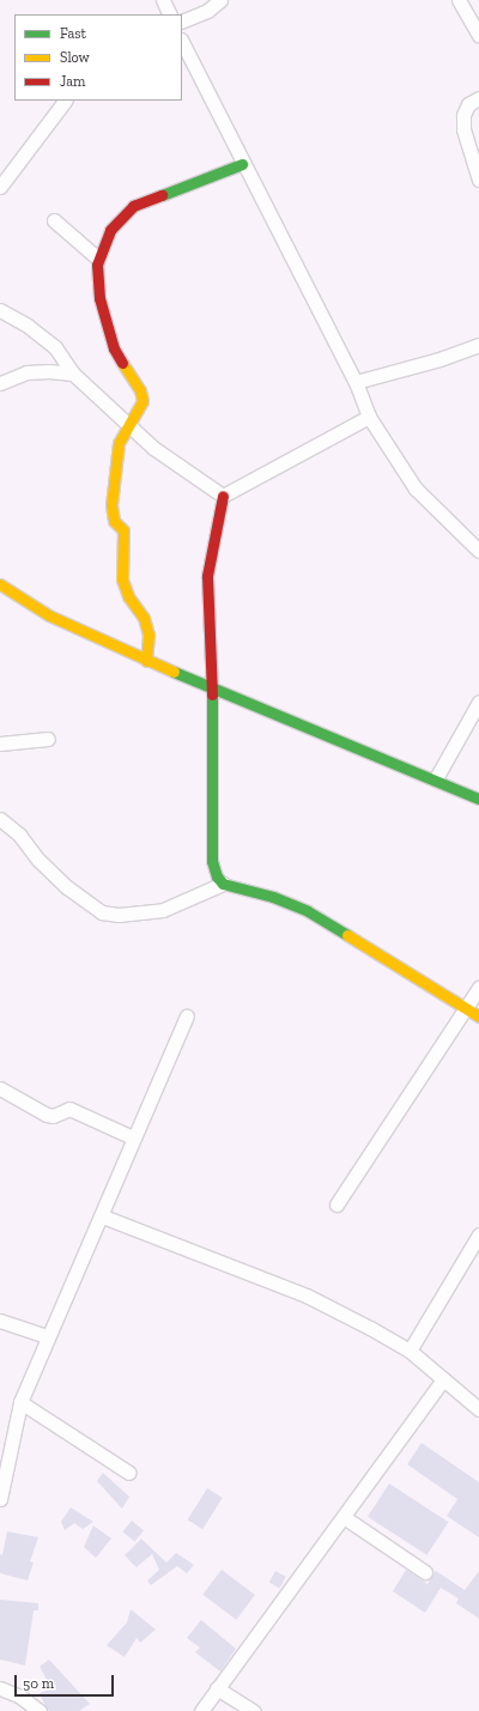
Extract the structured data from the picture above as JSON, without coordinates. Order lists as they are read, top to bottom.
{
  "legend": ["Fast", "Slow", "Jam"],
  "scale_bar": "50 m"
}
